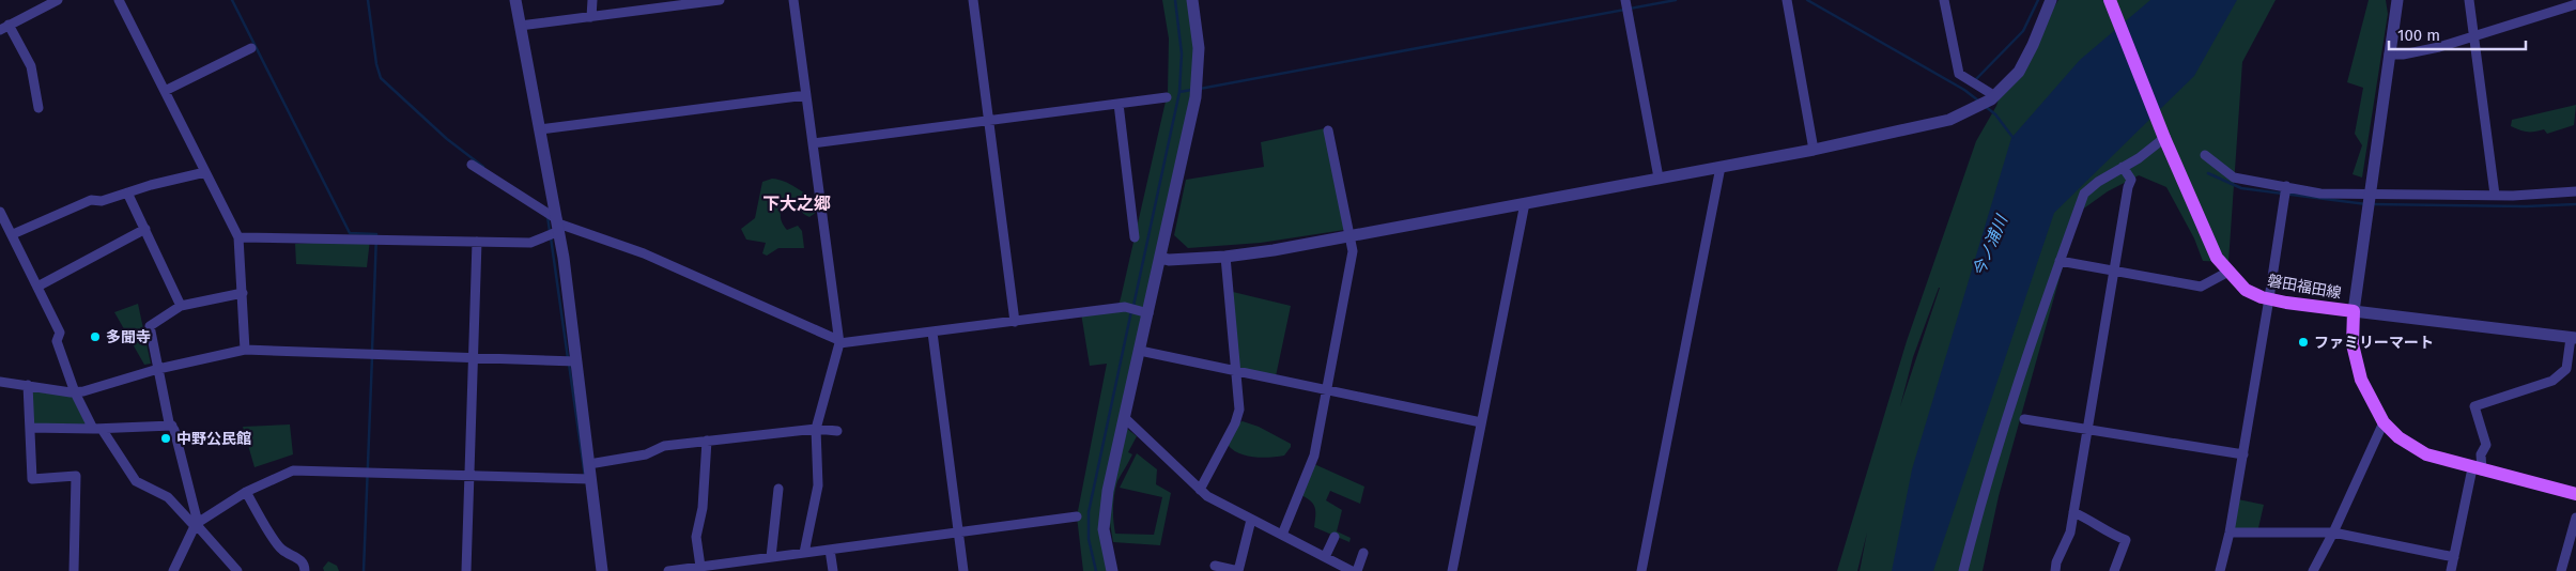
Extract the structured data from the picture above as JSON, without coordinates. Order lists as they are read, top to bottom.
{
  "streets": {
    "main road": ["磐田福田線"]
  },
  "districts": ["下大之郷"],
  "water": ["今ノ浦川"],
  "places": ["多聞寺", "ファミリーマート", "中野公民館"],
  "scale_bar": "100 m"
}
